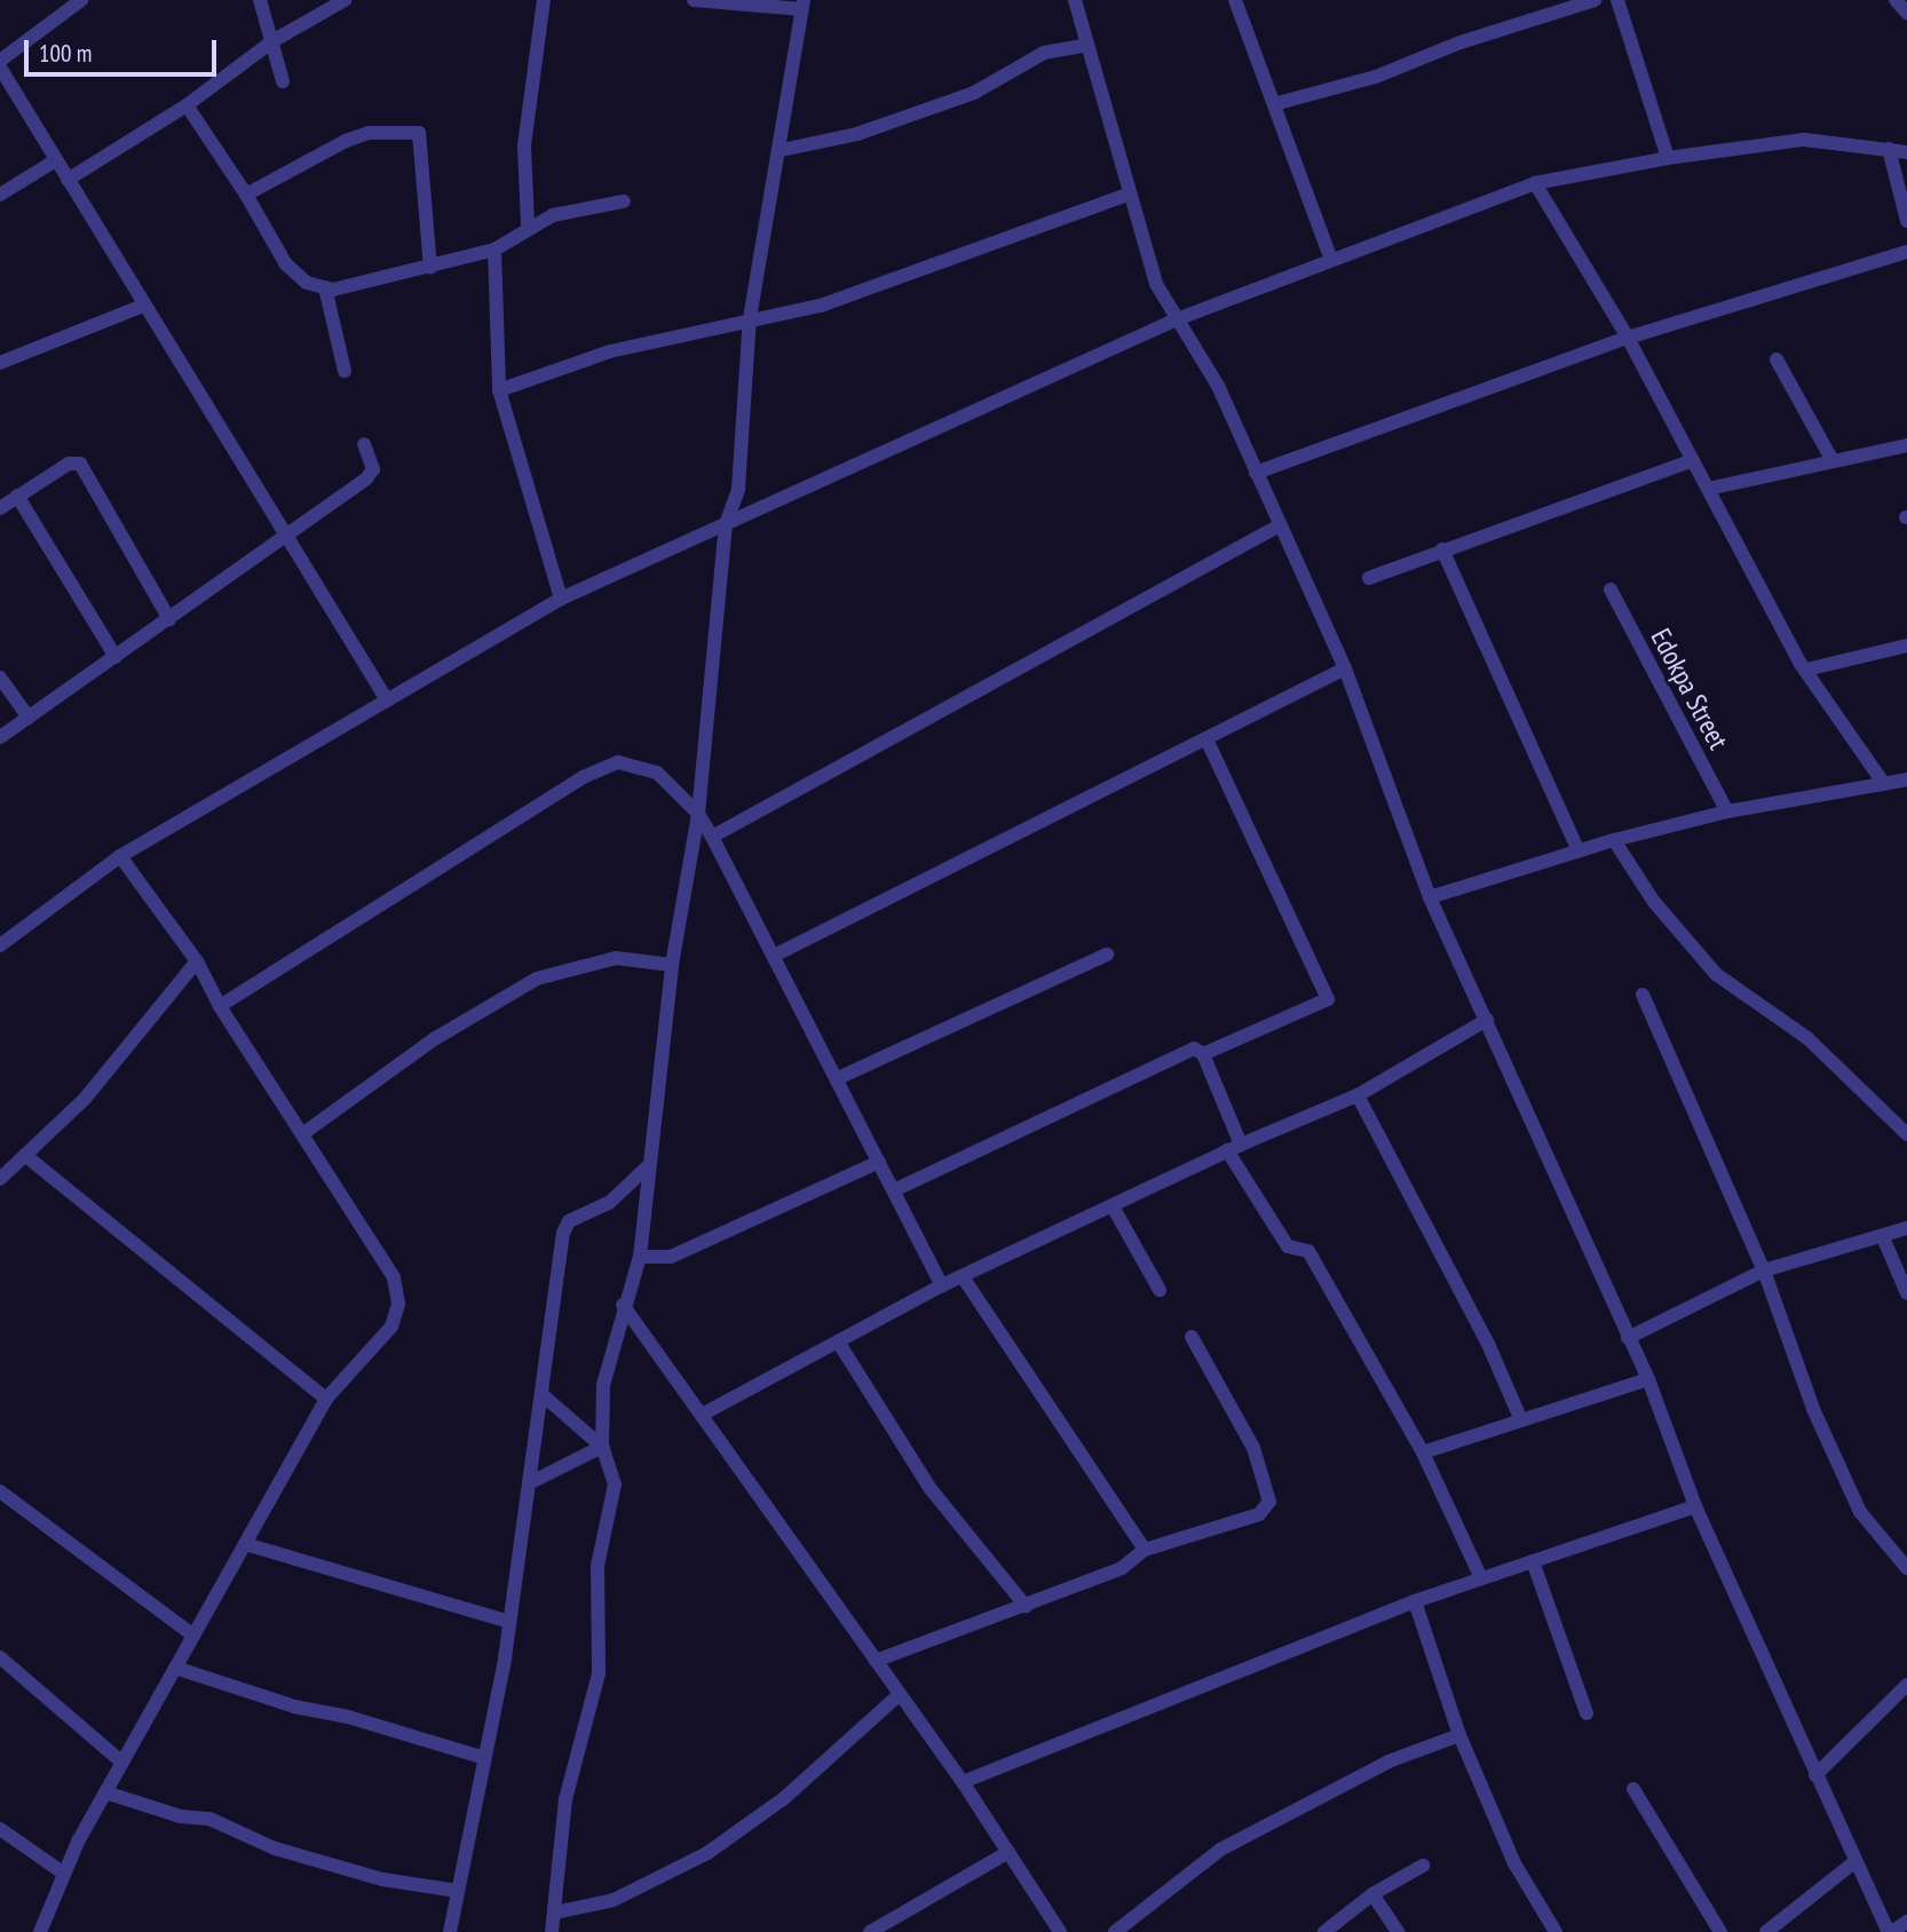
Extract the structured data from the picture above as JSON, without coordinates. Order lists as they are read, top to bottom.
{
  "streets": {
    "street": ["Edokpa Street"]
  },
  "scale_bar": "100 m"
}
